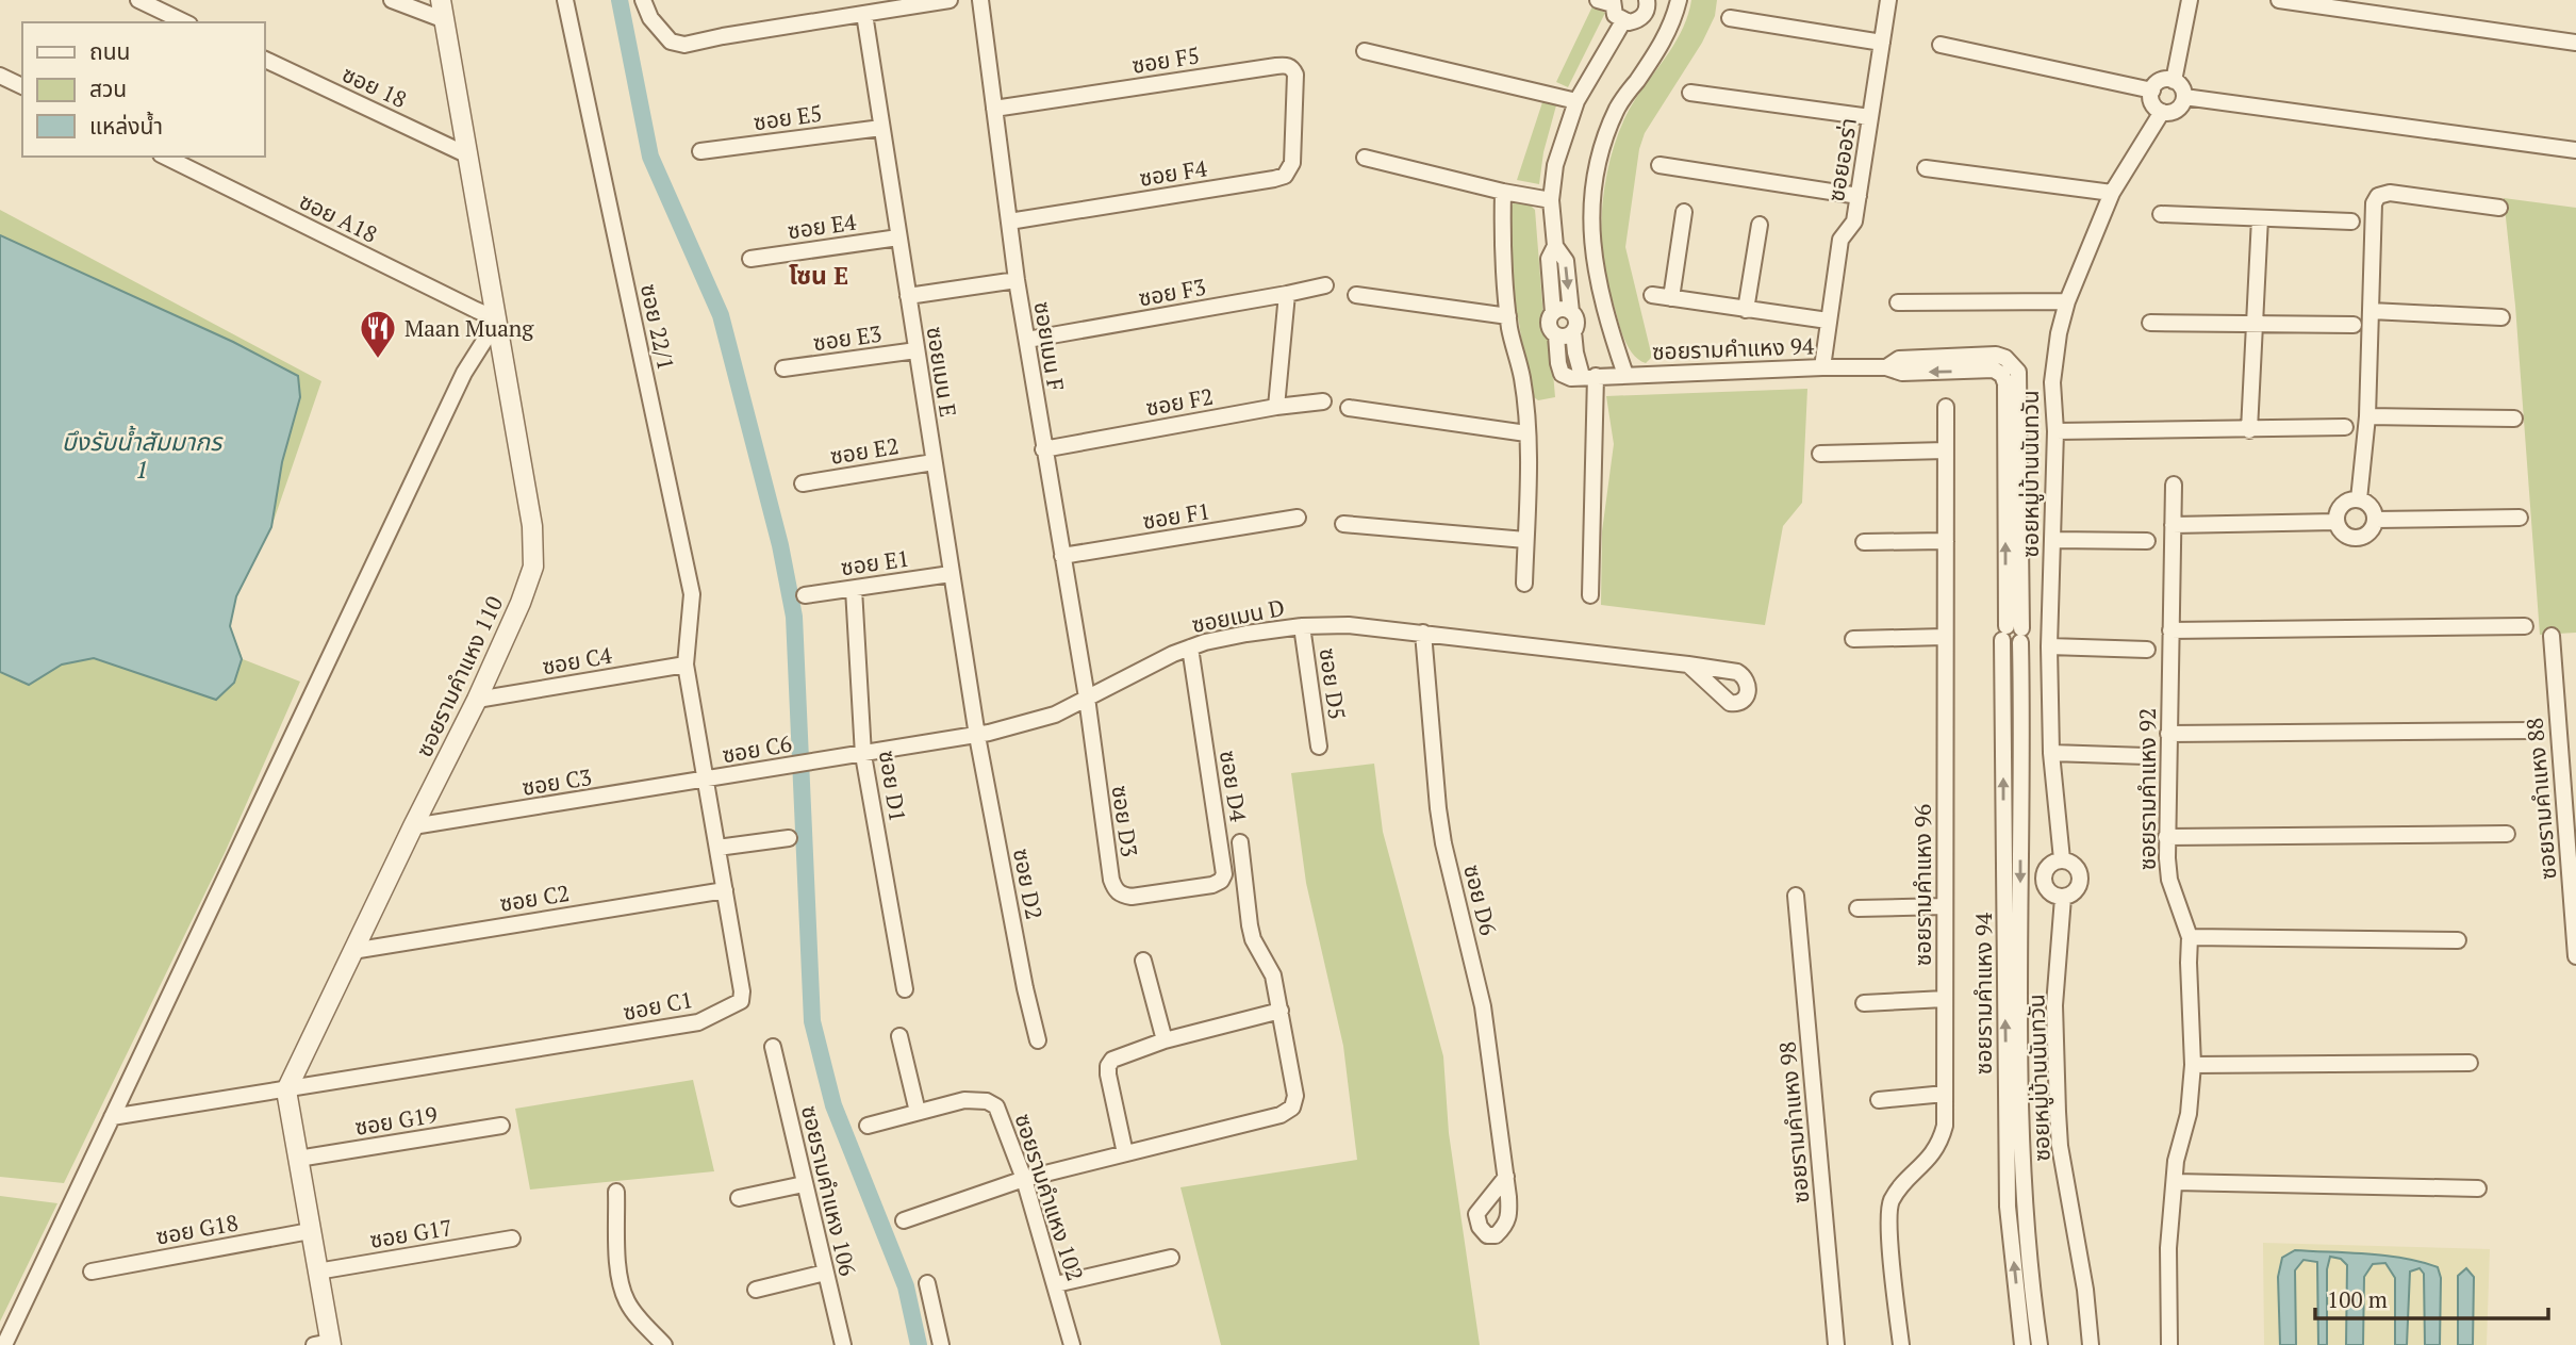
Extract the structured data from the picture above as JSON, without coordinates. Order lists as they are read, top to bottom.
{
  "streets": {
    "street": [
      "ซอย F5",
      "ซอย 18",
      "ซอย E5",
      "ซอยออร่า",
      "ซอย F4",
      "ซอย A18",
      "ซอย E4",
      "ซอย F3",
      "ซอย 22/1",
      "ซอย E3",
      "ซอยเมน F",
      "ซอยรามคําแหง 94",
      "ซอยเมน E",
      "ซอย F2",
      "ซอย E2",
      "ซอยหมู่บ้านนันทวัน",
      "ซอย F1",
      "ซอย E1",
      "ซอยเมน D",
      "ซอย C4",
      "ซอยรามคำแหง 110",
      "ซอย D5",
      "ซอย C6",
      "ซอย C3",
      "ซอย D1",
      "ซอย D4",
      "ซอยรามคําแหง 92",
      "ซอยรามคำแหง 88",
      "ซอย D3",
      "ซอย D2",
      "ซอยรามคําแหง 96",
      "ซอย C2",
      "ซอย D6",
      "ซอย C1",
      "ซอย G19",
      "ซอยรามคําแหง 98",
      "ซอยรามคําแหง 106",
      "ซอยรามคําแหง 102",
      "ซอย G18",
      "ซอย G17"
    ]
  },
  "crossings": [
    ["ซอย F5", "ซอย F4"],
    ["ซอย F5", "ซอยเมน F"],
    ["ซอย 18", "ซอยรามคำแหง 110"],
    ["ซอย E5", "ซอยเมน E"],
    ["ซอยออร่า", "ซอยรามคําแหง 94"],
    ["ซอย F4", "ซอยเมน F"],
    ["ซอย A18", "ซอยรามคำแหง 110"],
    ["ซอย E4", "ซอยเมน E"],
    ["ซอย F3", "ซอยเมน F"],
    ["ซอย 22/1", "ซอย C4"],
    ["ซอย 22/1", "ซอย C1"],
    ["ซอย E3", "ซอยเมน E"],
    ["ซอยเมน F", "ซอย F2"],
    ["ซอยเมน F", "ซอย F1"],
    ["ซอยเมน F", "ซอยเมน D"],
    ["ซอยเมน F", "ซอย D3"],
    ["ซอยเมน E", "ซอย E2"],
    ["ซอยเมน E", "ซอย E1"],
    ["ซอยเมน E", "ซอยเมน D"],
    ["ซอยเมน E", "ซอย D2"],
    ["ซอย E1", "ซอย D1"],
    ["ซอยเมน D", "ซอย D5"],
    ["ซอยเมน D", "ซอย C6"],
    ["ซอยเมน D", "ซอย D1"],
    ["ซอยเมน D", "ซอย D4"],
    ["ซอยเมน D", "ซอย D3"],
    ["ซอยเมน D", "ซอย D2"],
    ["ซอยเมน D", "ซอย D6"],
    ["ซอย C4", "ซอยรามคำแหง 110"],
    ["ซอย C4", "ซอย C1"],
    ["ซอยรามคำแหง 110", "ซอย C3"],
    ["ซอยรามคำแหง 110", "ซอย C2"],
    ["ซอยรามคำแหง 110", "ซอย C1"],
    ["ซอย C6", "ซอย C3"],
    ["ซอย C6", "ซอย C1"],
    ["ซอย C3", "ซอย C1"],
    ["ซอย D4", "ซอย D3"],
    ["ซอย C2", "ซอย C1"]
  ],
  "districts": ["โซน E"],
  "water": ["บึงรับน้ำสัมมากร 1"],
  "places": {
    "restaurant": ["Maan Muang"]
  },
  "legend": ["ถนน", "สวน", "แหล่งน้ำ"],
  "scale_bar": "100 m"
}
